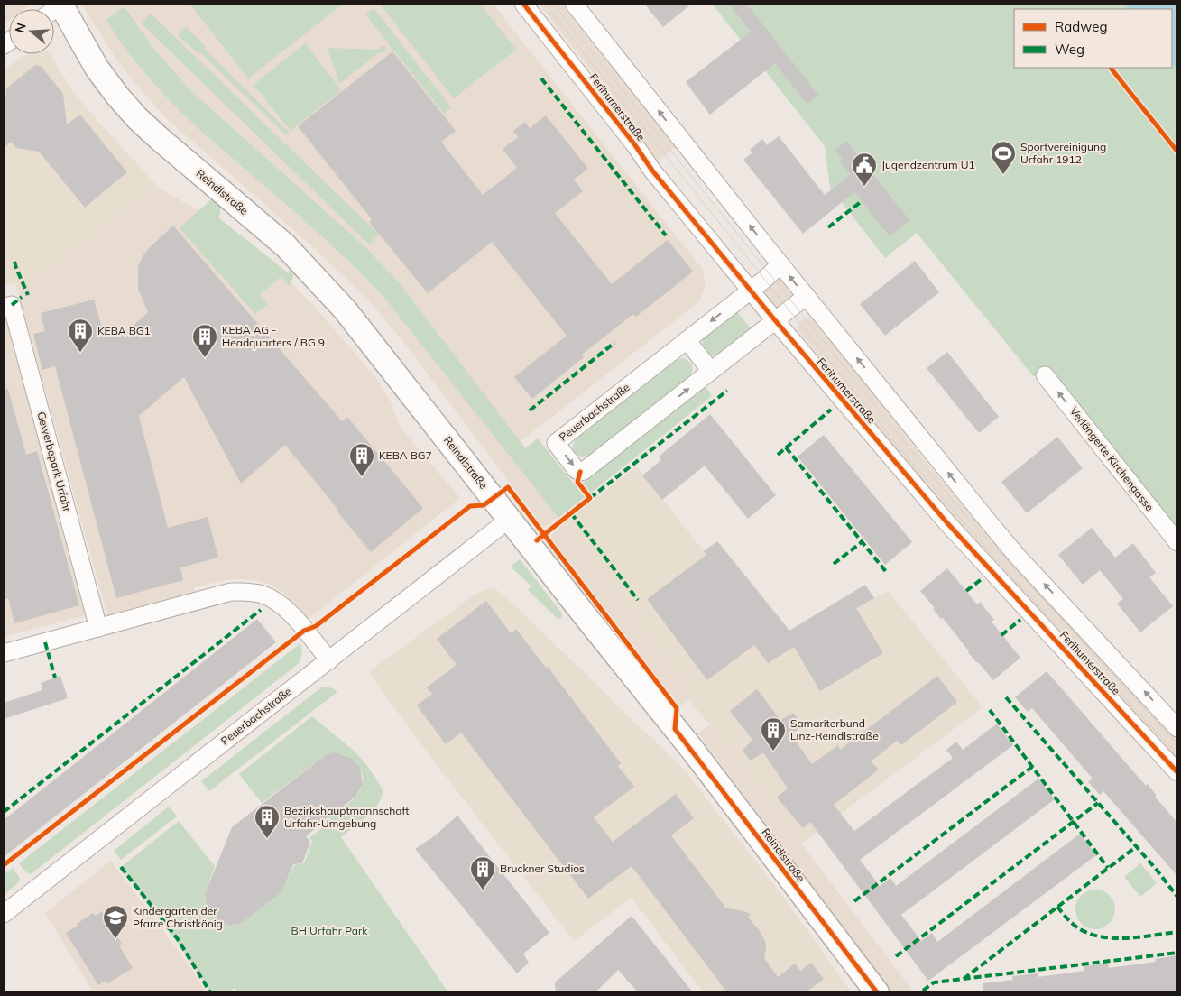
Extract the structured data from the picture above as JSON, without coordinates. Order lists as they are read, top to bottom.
{
  "streets": {
    "street": [
      "Ferihumerstraße",
      "Reindlstraße",
      "Peuerbachstraße",
      "Verlängerte Kirchengasse",
      "Gewerbepark Urfahr"
    ]
  },
  "crossings": [
    ["Ferihumerstraße", "Peuerbachstraße"],
    ["Reindlstraße", "Peuerbachstraße"]
  ],
  "one_way": ["Verlängerte Kirchengasse"],
  "parks": ["BH Urfahr Park"],
  "places": {
    "sports": ["Sportvereinigung Urfahr 1912"],
    "public building": ["Jugendzentrum U1"],
    "building": [
      "KEBA BG1",
      "KEBA AG - Headquarters / BG 9",
      "KEBA BG7",
      "Samariterbund Linz-Reindlstraße",
      "Bezirkshauptmannschaft Urfahr-Umgebung",
      "Bruckner Studios"
    ],
    "school or university": ["Kindergarten der Pfarre Christkönig"]
  },
  "legend": ["Radweg", "Weg"],
  "north": "left"
}
